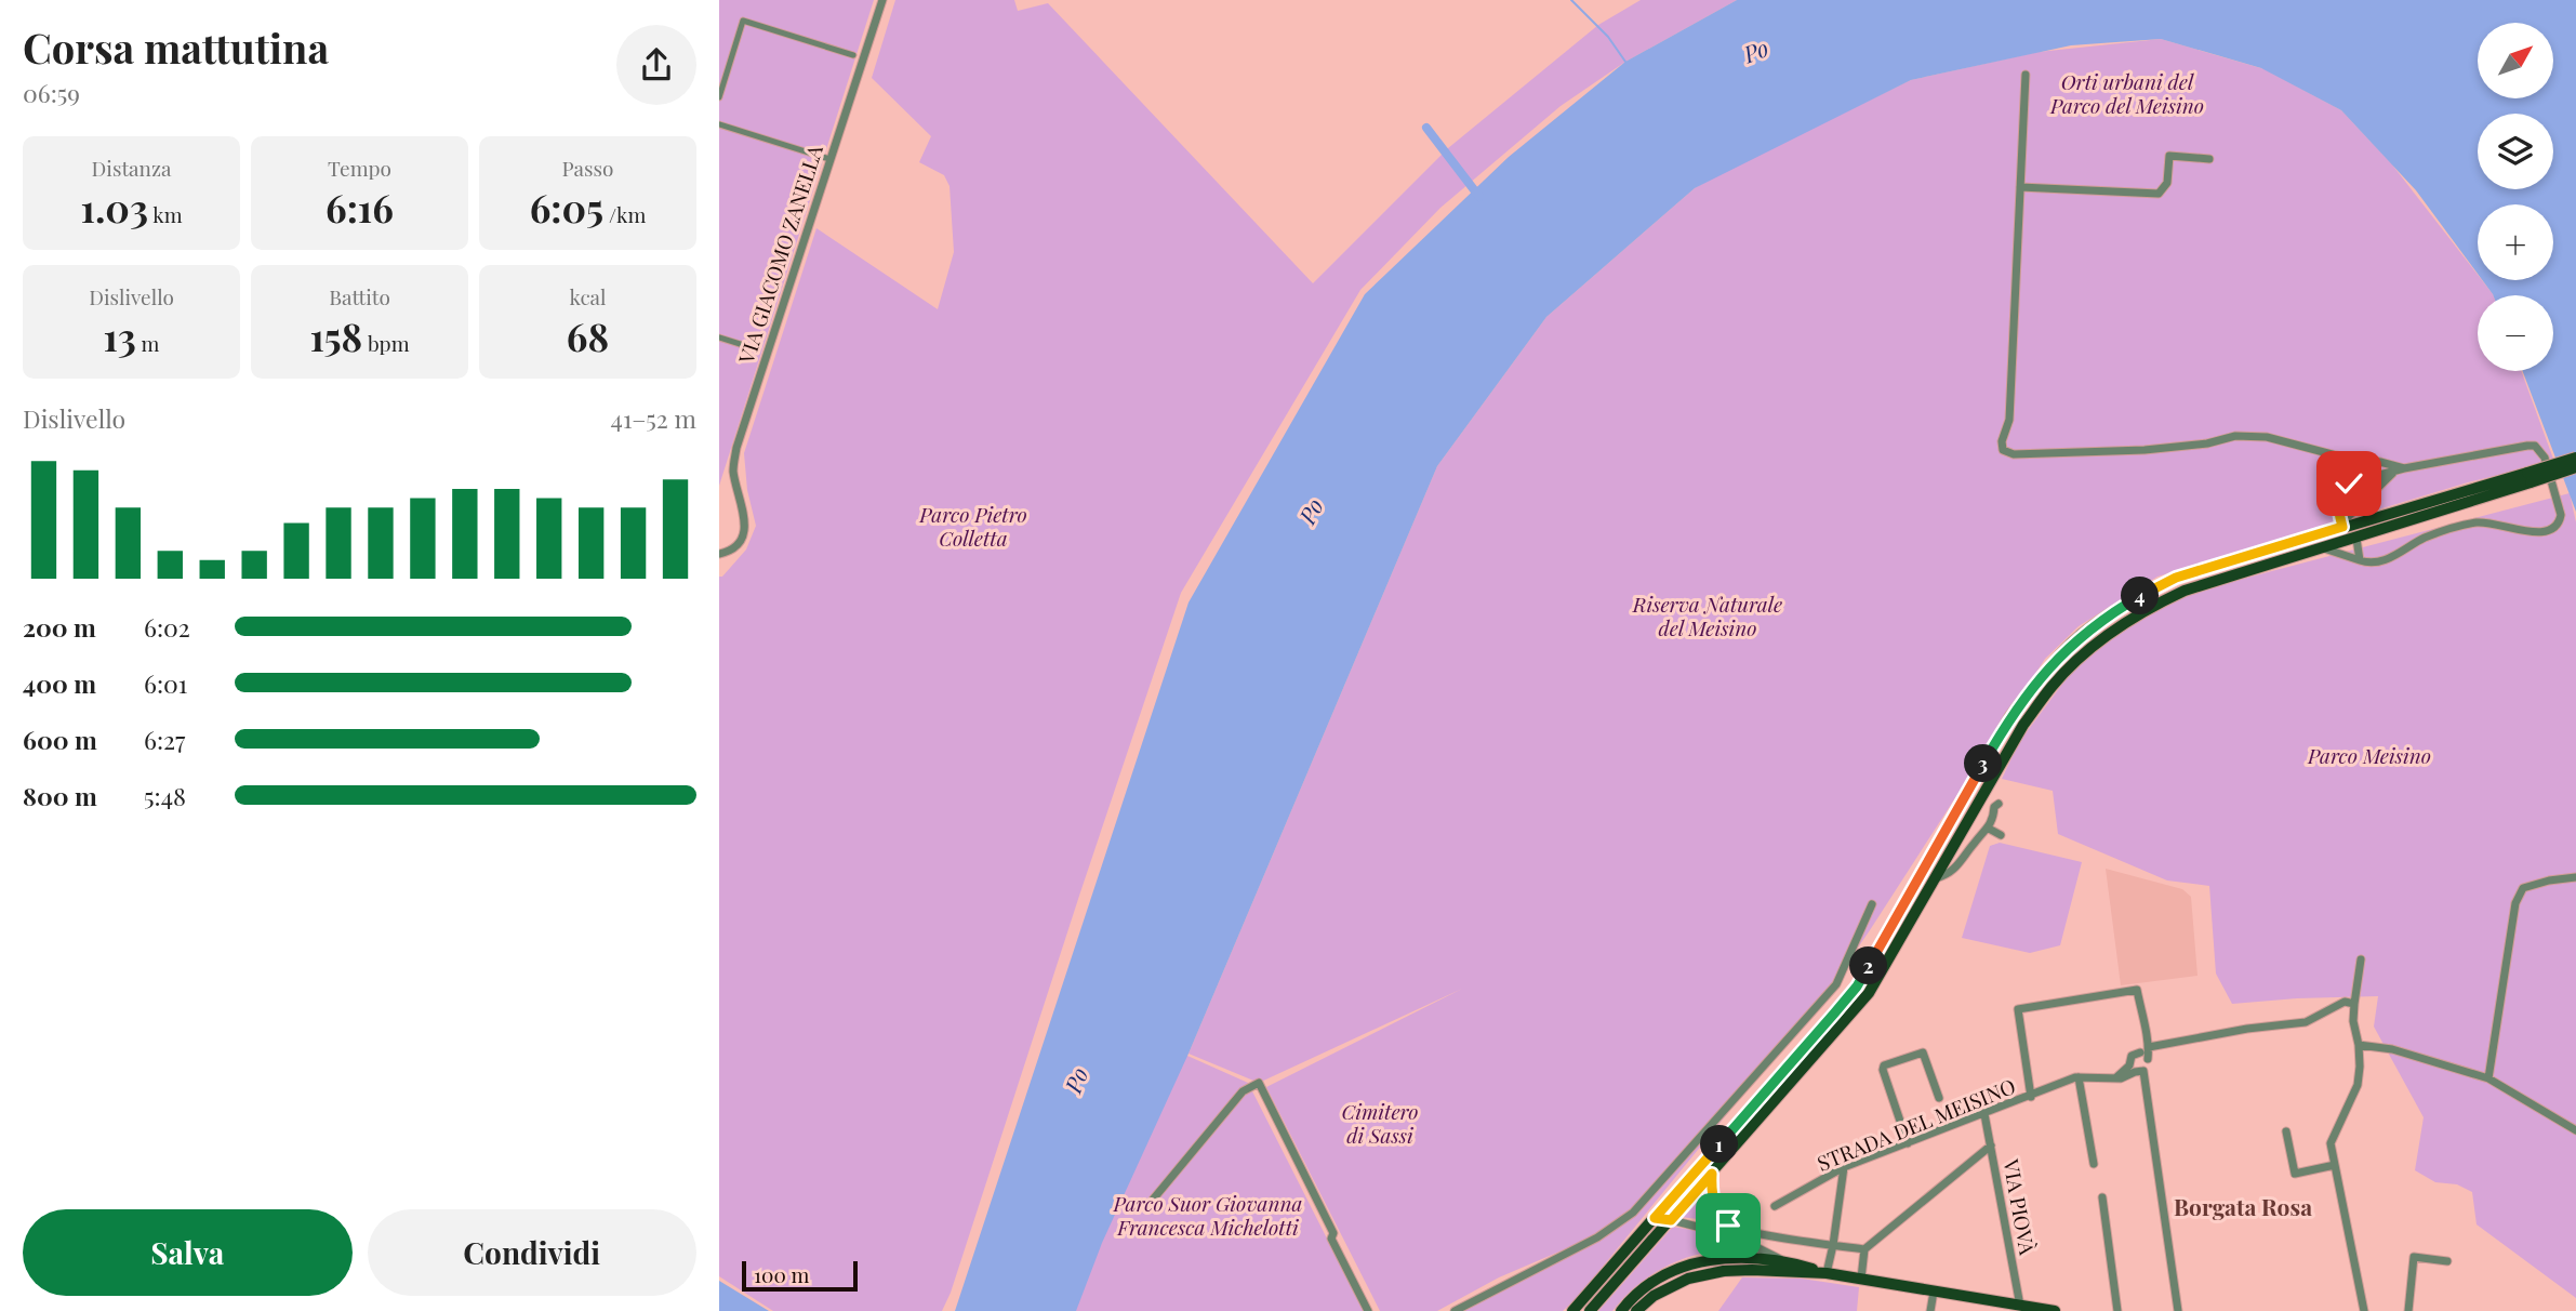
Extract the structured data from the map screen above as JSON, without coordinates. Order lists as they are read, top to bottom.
{
  "streets": {
    "street": ["VIA GIACOMO ZANELLA", "STRADA DEL MEISINO", "VIA PIOVÀ"]
  },
  "crossings": [
    ["STRADA DEL MEISINO", "VIA PIOVÀ"]
  ],
  "districts": ["Borgata Rosa"],
  "water": ["Po"],
  "parks": [
    "Orti urbani del Parco del Meisino",
    "Parco Pietro Colletta",
    "Riserva Naturale del Meisino",
    "Parco Meisino",
    "Cimitero di Sassi",
    "Parco Suor Giovanna Francesca Michelotti"
  ],
  "scale_bar": "100 m",
  "north": "top right",
  "page": {
    "heading": ["Corsa mattutina", "06:59"],
    "map_buttons": ["+", "−"],
    "stats": [
      ["Distanza", "1.03 km"],
      ["Tempo", "6:16"],
      ["Passo", "6:05 /km"],
      ["Dislivello", "13 m"],
      ["Battito", "158 bpm"],
      ["kcal", "68"]
    ],
    "chart": ["Dislivello", "41–52 m"],
    "pins": [
      "4",
      "3",
      "2",
      "1"
    ],
    "list": [
      {
        "name": "200 m",
        "note": "6:02"
      },
      {
        "name": "400 m",
        "note": "6:01"
      },
      {
        "name": "600 m",
        "note": "6:27"
      },
      {
        "name": "800 m",
        "note": "5:48"
      }
    ],
    "buttons": ["Salva", "Condividi"],
    "scale": "100 m"
  }
}
